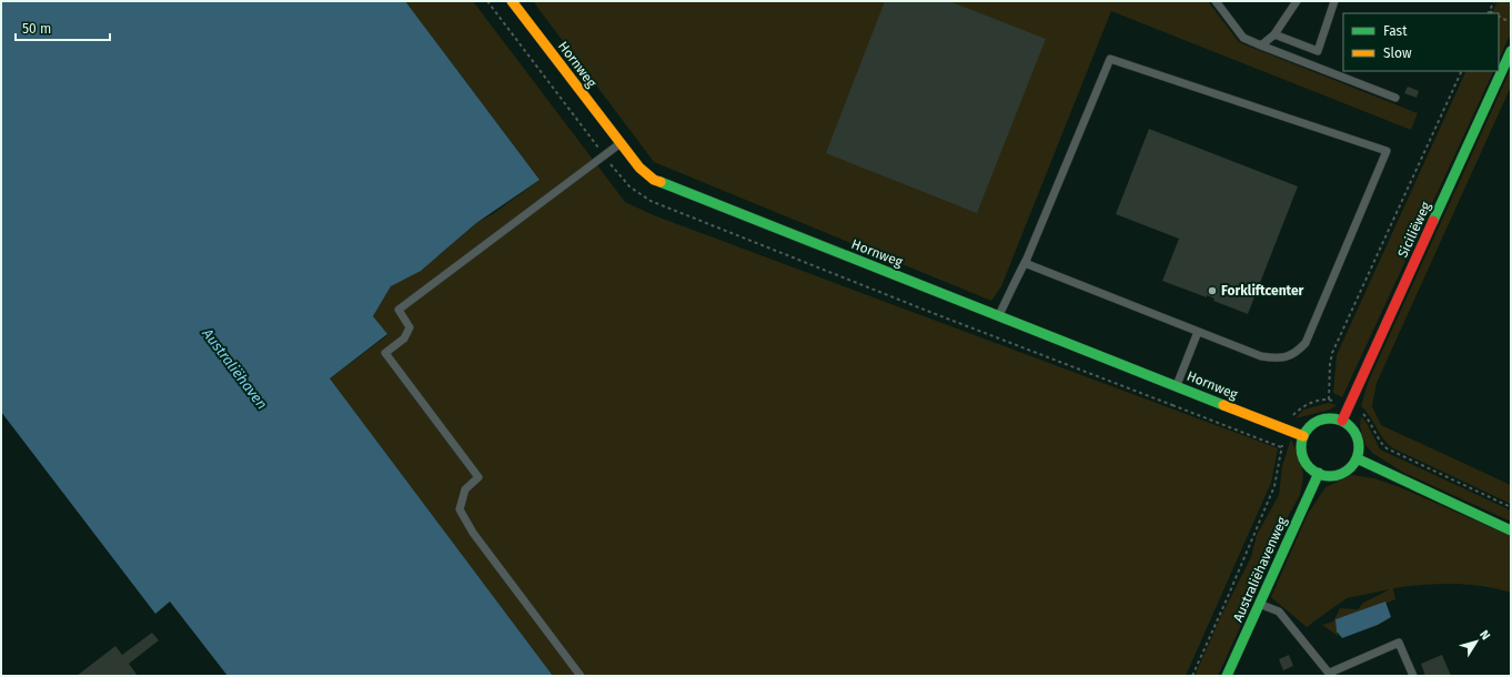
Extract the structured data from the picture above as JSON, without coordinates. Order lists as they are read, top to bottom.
{
  "streets": {
    "street": ["Hornweg", "Siciliëweg", "Australiëhavenweg"]
  },
  "crossings": [
    ["Hornweg", "Siciliëweg"],
    ["Hornweg", "Australiëhavenweg"],
    ["Siciliëweg", "Australiëhavenweg"]
  ],
  "water": ["Australiëhaven"],
  "places": ["Forkliftcenter"],
  "legend": ["Fast", "Slow"],
  "scale_bar": "50 m",
  "north": "top right"
}
